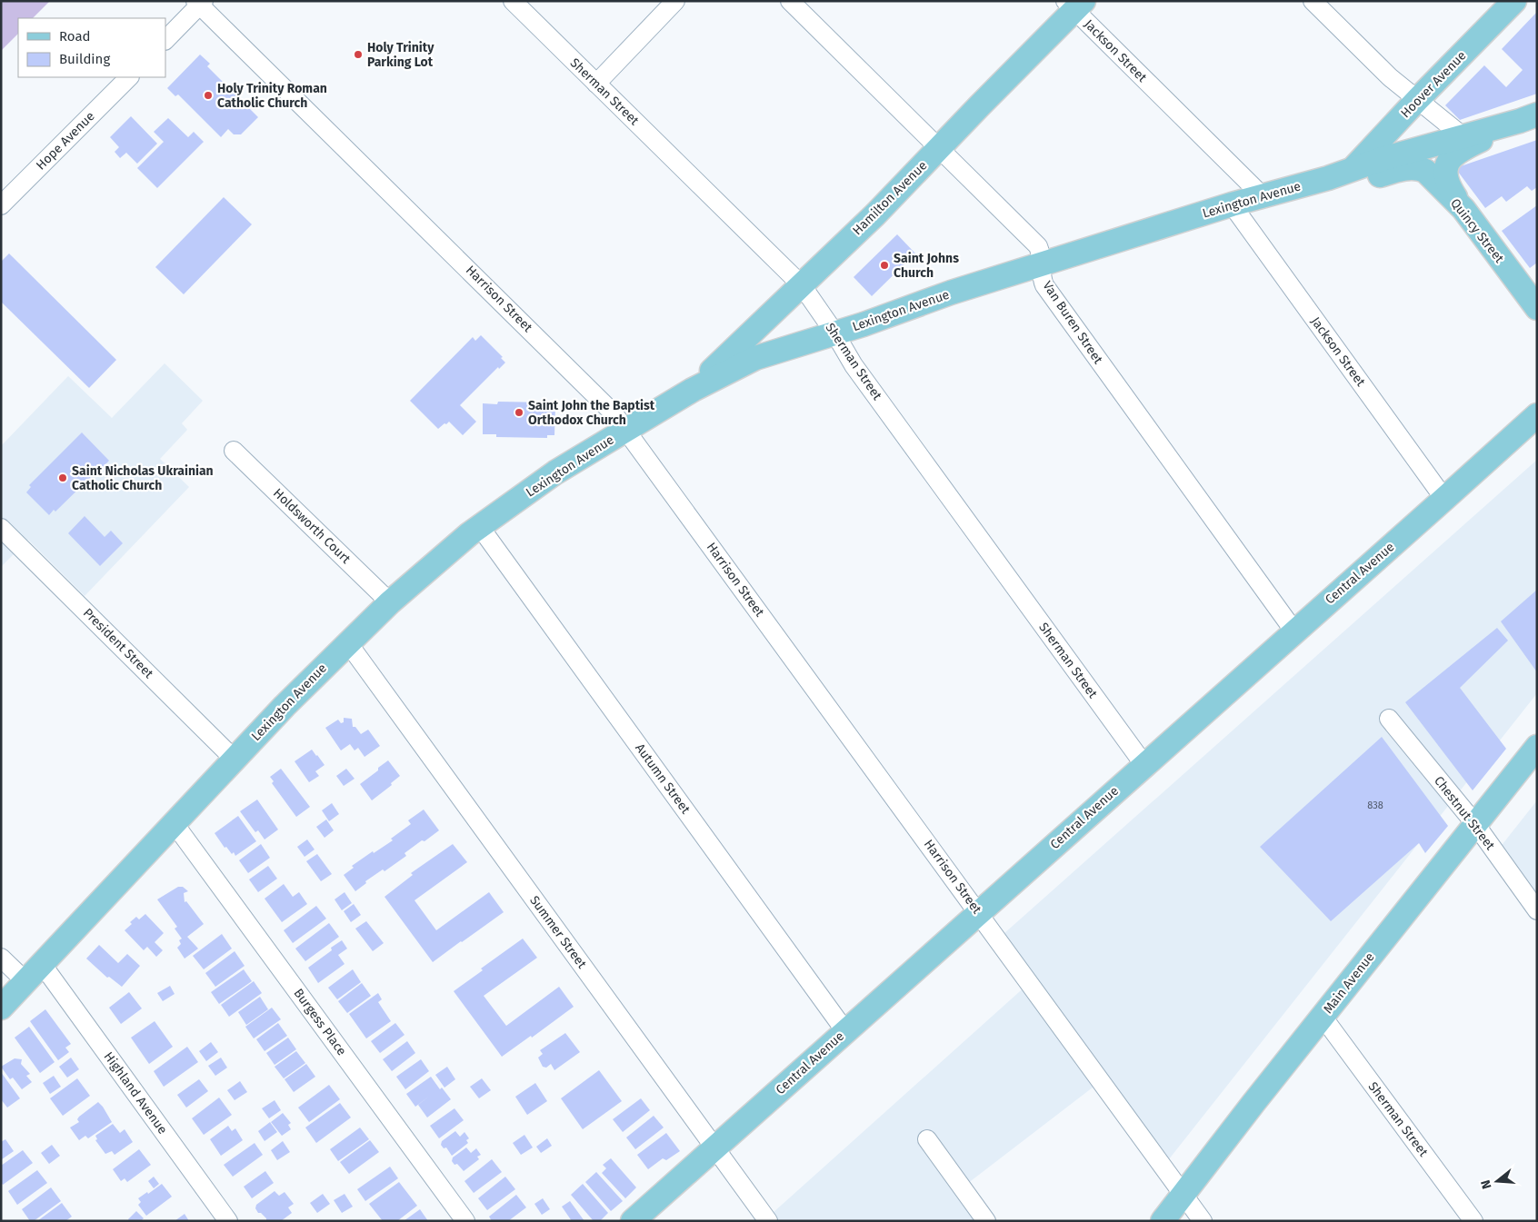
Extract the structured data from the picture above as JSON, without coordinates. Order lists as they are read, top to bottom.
{
  "streets": {
    "main road": [
      "Hoover Avenue",
      "Hamilton Avenue",
      "Lexington Avenue",
      "Quincy Street",
      "Central Avenue",
      "Main Avenue"
    ],
    "street": [
      "Jackson Street",
      "Sherman Street",
      "Hope Avenue",
      "Harrison Street",
      "Van Buren Street",
      "Holdsworth Court",
      "President Street",
      "Autumn Street",
      "Chestnut Street",
      "Summer Street",
      "Burgess Place",
      "Highland Avenue"
    ]
  },
  "crossings": [
    ["Jackson Street", "Hamilton Avenue"],
    ["Jackson Street", "Lexington Avenue"],
    ["Jackson Street", "Central Avenue"],
    ["Hoover Avenue", "Lexington Avenue"],
    ["Sherman Street", "Hamilton Avenue"],
    ["Sherman Street", "Lexington Avenue"],
    ["Sherman Street", "Central Avenue"],
    ["Sherman Street", "Main Avenue"],
    ["Hamilton Avenue", "Lexington Avenue"],
    ["Hamilton Avenue", "Van Buren Street"],
    ["Lexington Avenue", "Quincy Street"],
    ["Lexington Avenue", "Harrison Street"],
    ["Lexington Avenue", "Van Buren Street"],
    ["Lexington Avenue", "Holdsworth Court"],
    ["Lexington Avenue", "President Street"],
    ["Lexington Avenue", "Autumn Street"],
    ["Lexington Avenue", "Summer Street"],
    ["Lexington Avenue", "Burgess Place"],
    ["Lexington Avenue", "Highland Avenue"],
    ["Harrison Street", "Central Avenue"],
    ["Harrison Street", "Main Avenue"],
    ["Van Buren Street", "Central Avenue"],
    ["Central Avenue", "Autumn Street"],
    ["Central Avenue", "Summer Street"],
    ["Chestnut Street", "Main Avenue"]
  ],
  "places": [
    "Holy Trinity Parking Lot",
    "Holy Trinity Roman Catholic Church",
    "Saint Johns Church",
    "Saint John the Baptist Orthodox Church",
    "Saint Nicholas Ukrainian Catholic Church"
  ],
  "house_numbers": ["838"],
  "legend": ["Road", "Building"],
  "north": "left"
}
